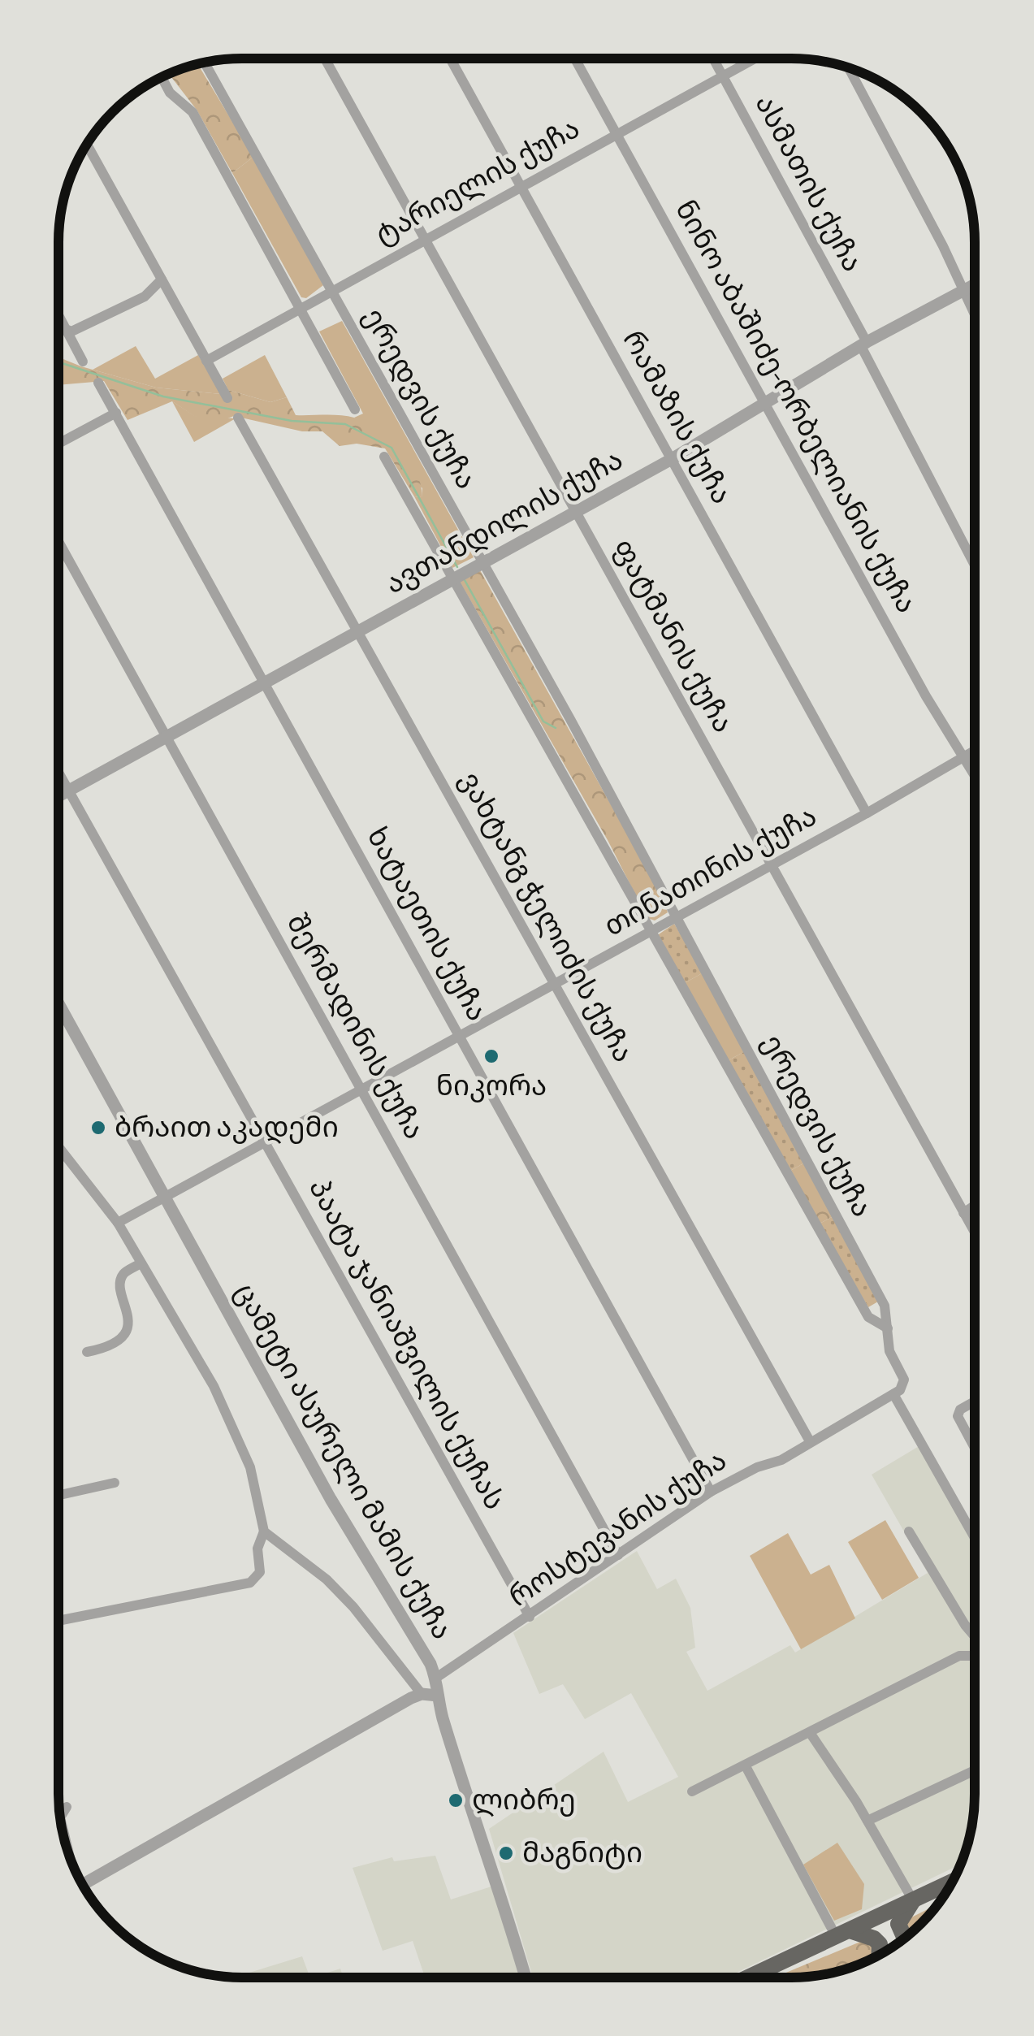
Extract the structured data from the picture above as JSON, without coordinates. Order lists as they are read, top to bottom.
{
  "streets": {
    "street": [
      "ტარიელის ქუჩა",
      "ასმათის ქუჩა",
      "ერედვის ქუჩა",
      "ნინო აბაშიძე-ორბელიანის ქუჩა",
      "რამაზის ქუჩა",
      "ავთანდილის ქუჩა",
      "ფატმანის ქუჩა",
      "თინათინის ქუჩა",
      "ვახტანგ ჭელიძის ქუჩა",
      "ხატაეთის ქუჩა",
      "შერმადინის ქუჩა",
      "პაატა ჯანიაშვილის ქუჩას",
      "ცამეტი ასურელი მამის ქუჩა",
      "როსტევანის ქუჩა"
    ]
  },
  "crossings": [
    ["ტარიელის ქუჩა", "ასმათის ქუჩა"],
    ["ტარიელის ქუჩა", "ერედვის ქუჩა"],
    ["ტარიელის ქუჩა", "ნინო აბაშიძე-ორბელიანის ქუჩა"],
    ["ტარიელის ქუჩა", "რამაზის ქუჩა"],
    ["ტარიელის ქუჩა", "ფატმანის ქუჩა"],
    ["ასმათის ქუჩა", "ავთანდილის ქუჩა"],
    ["ერედვის ქუჩა", "ავთანდილის ქუჩა"],
    ["ერედვის ქუჩა", "თინათინის ქუჩა"],
    ["ნინო აბაშიძე-ორბელიანის ქუჩა", "ავთანდილის ქუჩა"],
    ["ნინო აბაშიძე-ორბელიანის ქუჩა", "თინათინის ქუჩა"],
    ["რამაზის ქუჩა", "ავთანდილის ქუჩა"],
    ["რამაზის ქუჩა", "თინათინის ქუჩა"],
    ["ავთანდილის ქუჩა", "ფატმანის ქუჩა"],
    ["ავთანდილის ქუჩა", "ვახტანგ ჭელიძის ქუჩა"],
    ["ავთანდილის ქუჩა", "ხატაეთის ქუჩა"],
    ["ავთანდილის ქუჩა", "შერმადინის ქუჩა"],
    ["ავთანდილის ქუჩა", "პაატა ჯანიაშვილის ქუჩას"],
    ["ფატმანის ქუჩა", "თინათინის ქუჩა"],
    ["თინათინის ქუჩა", "ვახტანგ ჭელიძის ქუჩა"],
    ["თინათინის ქუჩა", "ხატაეთის ქუჩა"],
    ["თინათინის ქუჩა", "შერმადინის ქუჩა"],
    ["თინათინის ქუჩა", "პაატა ჯანიაშვილის ქუჩას"],
    ["თინათინის ქუჩა", "ცამეტი ასურელი მამის ქუჩა"],
    ["ვახტანგ ჭელიძის ქუჩა", "როსტევანის ქუჩა"],
    ["ხატაეთის ქუჩა", "როსტევანის ქუჩა"],
    ["შერმადინის ქუჩა", "როსტევანის ქუჩა"],
    ["პაატა ჯანიაშვილის ქუჩას", "როსტევანის ქუჩა"],
    ["ცამეტი ასურელი მამის ქუჩა", "როსტევანის ქუჩა"]
  ],
  "places": [
    "ნიკორა",
    "ბრაით აკადემი",
    "ლიბრე",
    "მაგნიტი"
  ]
}
